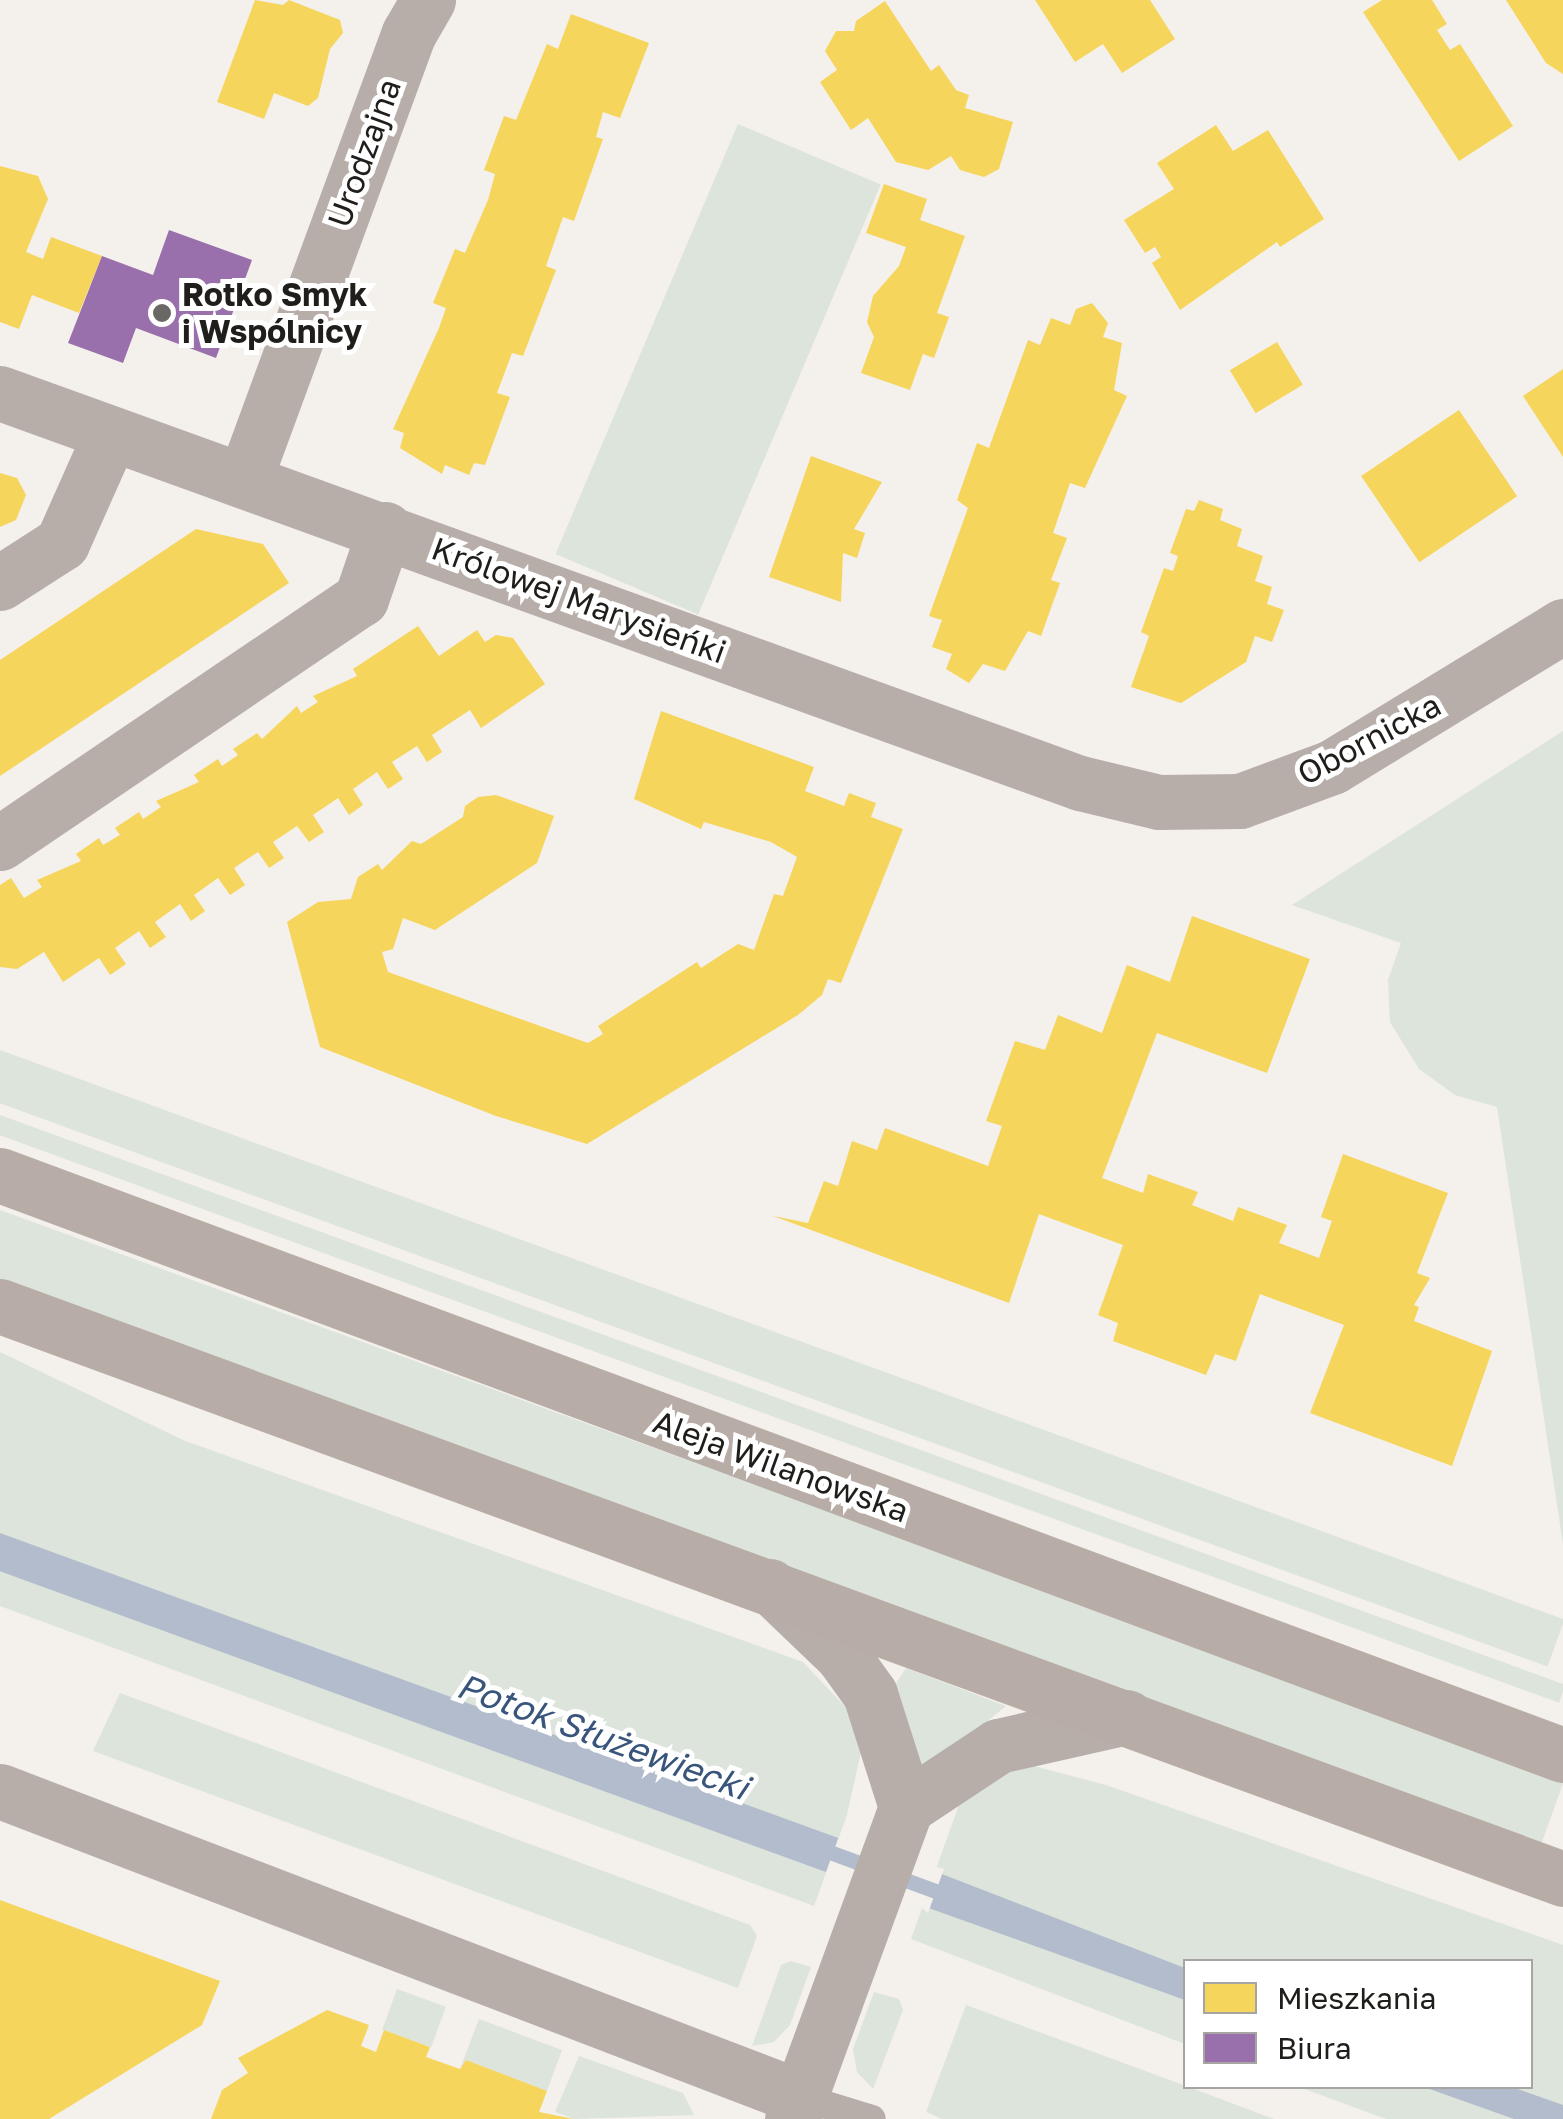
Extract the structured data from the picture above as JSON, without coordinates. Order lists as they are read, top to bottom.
{
  "streets": {
    "main road": ["Aleja Wilanowska"],
    "street": ["Urodzajna", "Królowej Marysieńki", "Obornicka"]
  },
  "crossings": [
    ["Urodzajna", "Królowej Marysieńki"],
    ["Królowej Marysieńki", "Obornicka"]
  ],
  "water": ["Potok Służewiecki"],
  "places": ["Rotko Smyk i Wspólnicy"],
  "legend": ["Mieszkania", "Biura"]
}
